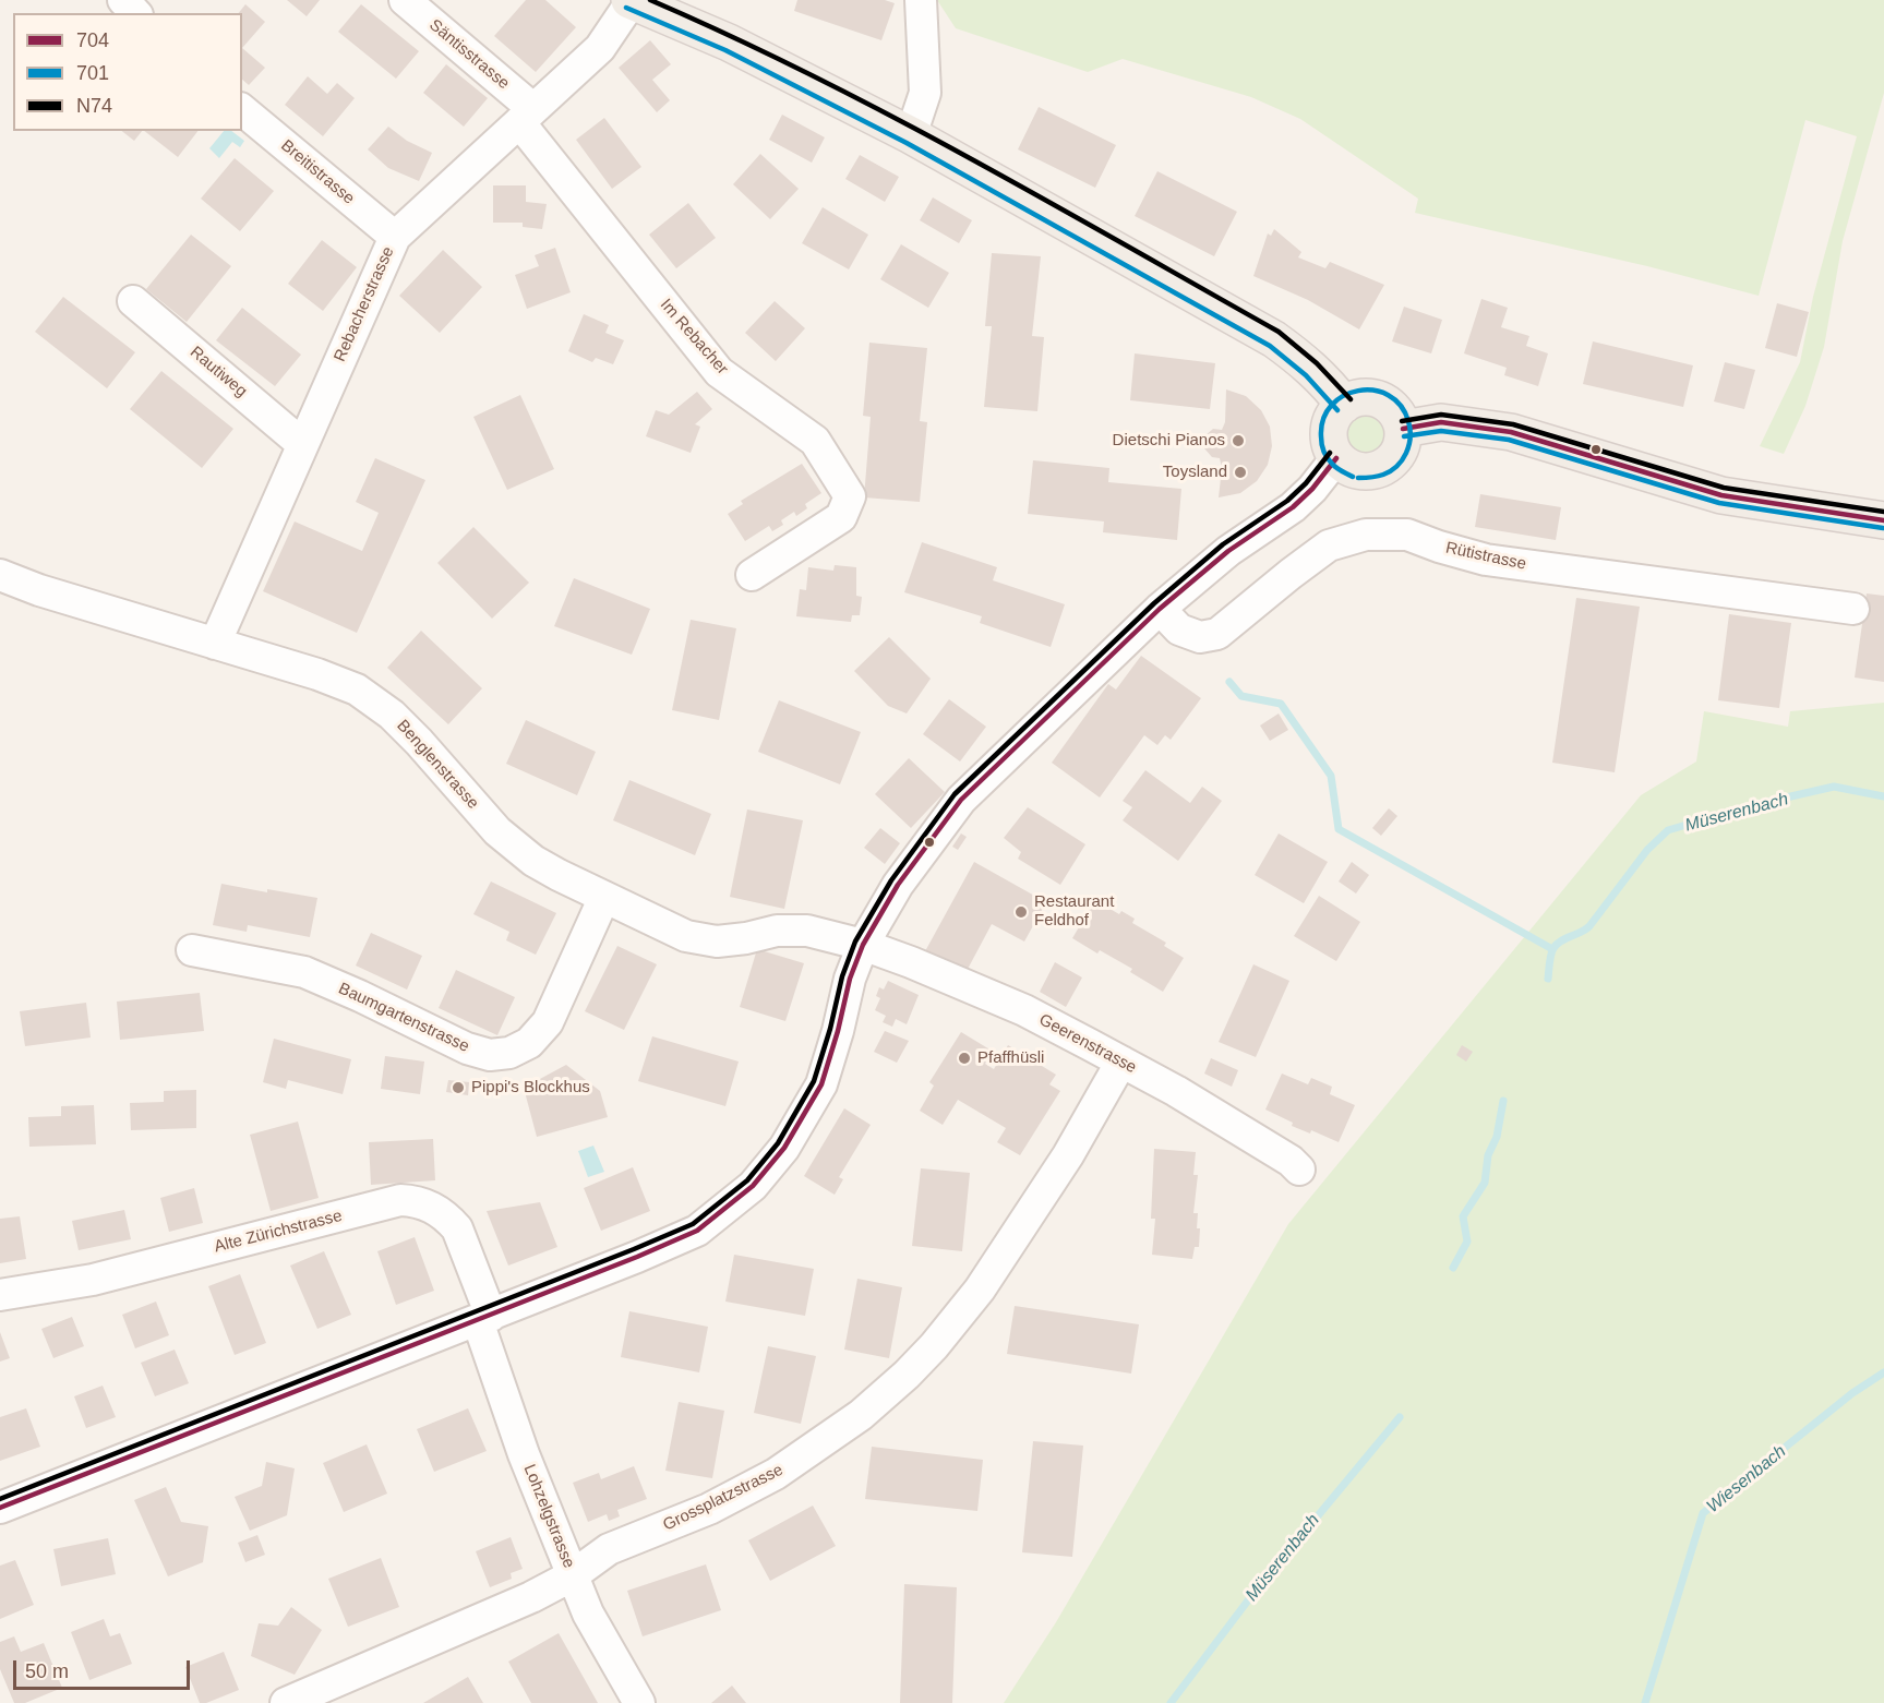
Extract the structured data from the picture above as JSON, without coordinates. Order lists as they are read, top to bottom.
{
  "streets": {
    "street": [
      "Säntisstrasse",
      "Breitistrasse",
      "Rebacherstrasse",
      "Im Rebacher",
      "Rautiweg",
      "Rütistrasse",
      "Benglenstrasse",
      "Baumgartenstrasse",
      "Geerenstrasse",
      "Alte Zürichstrasse",
      "Grossplatzstrasse",
      "Lohzelgstrasse"
    ]
  },
  "crossings": [
    ["Säntisstrasse", "Rebacherstrasse"],
    ["Säntisstrasse", "Im Rebacher"],
    ["Breitistrasse", "Rebacherstrasse"],
    ["Rebacherstrasse", "Im Rebacher"],
    ["Rebacherstrasse", "Rautiweg"],
    ["Rebacherstrasse", "Benglenstrasse"],
    ["Benglenstrasse", "Baumgartenstrasse"],
    ["Benglenstrasse", "Geerenstrasse"],
    ["Geerenstrasse", "Grossplatzstrasse"],
    ["Alte Zürichstrasse", "Lohzelgstrasse"],
    ["Grossplatzstrasse", "Lohzelgstrasse"]
  ],
  "water": ["Müserenbach", "Wiesenbach"],
  "places": [
    "Dietschi Pianos",
    "Toysland",
    "Restaurant Feldhof",
    "Pfaffhüsli",
    "Pippi's Blockhus"
  ],
  "lines": ["transit line N74", "transit line 701", "transit line 704"],
  "legend": ["704", "701", "N74"],
  "scale_bar": "50 m"
}
